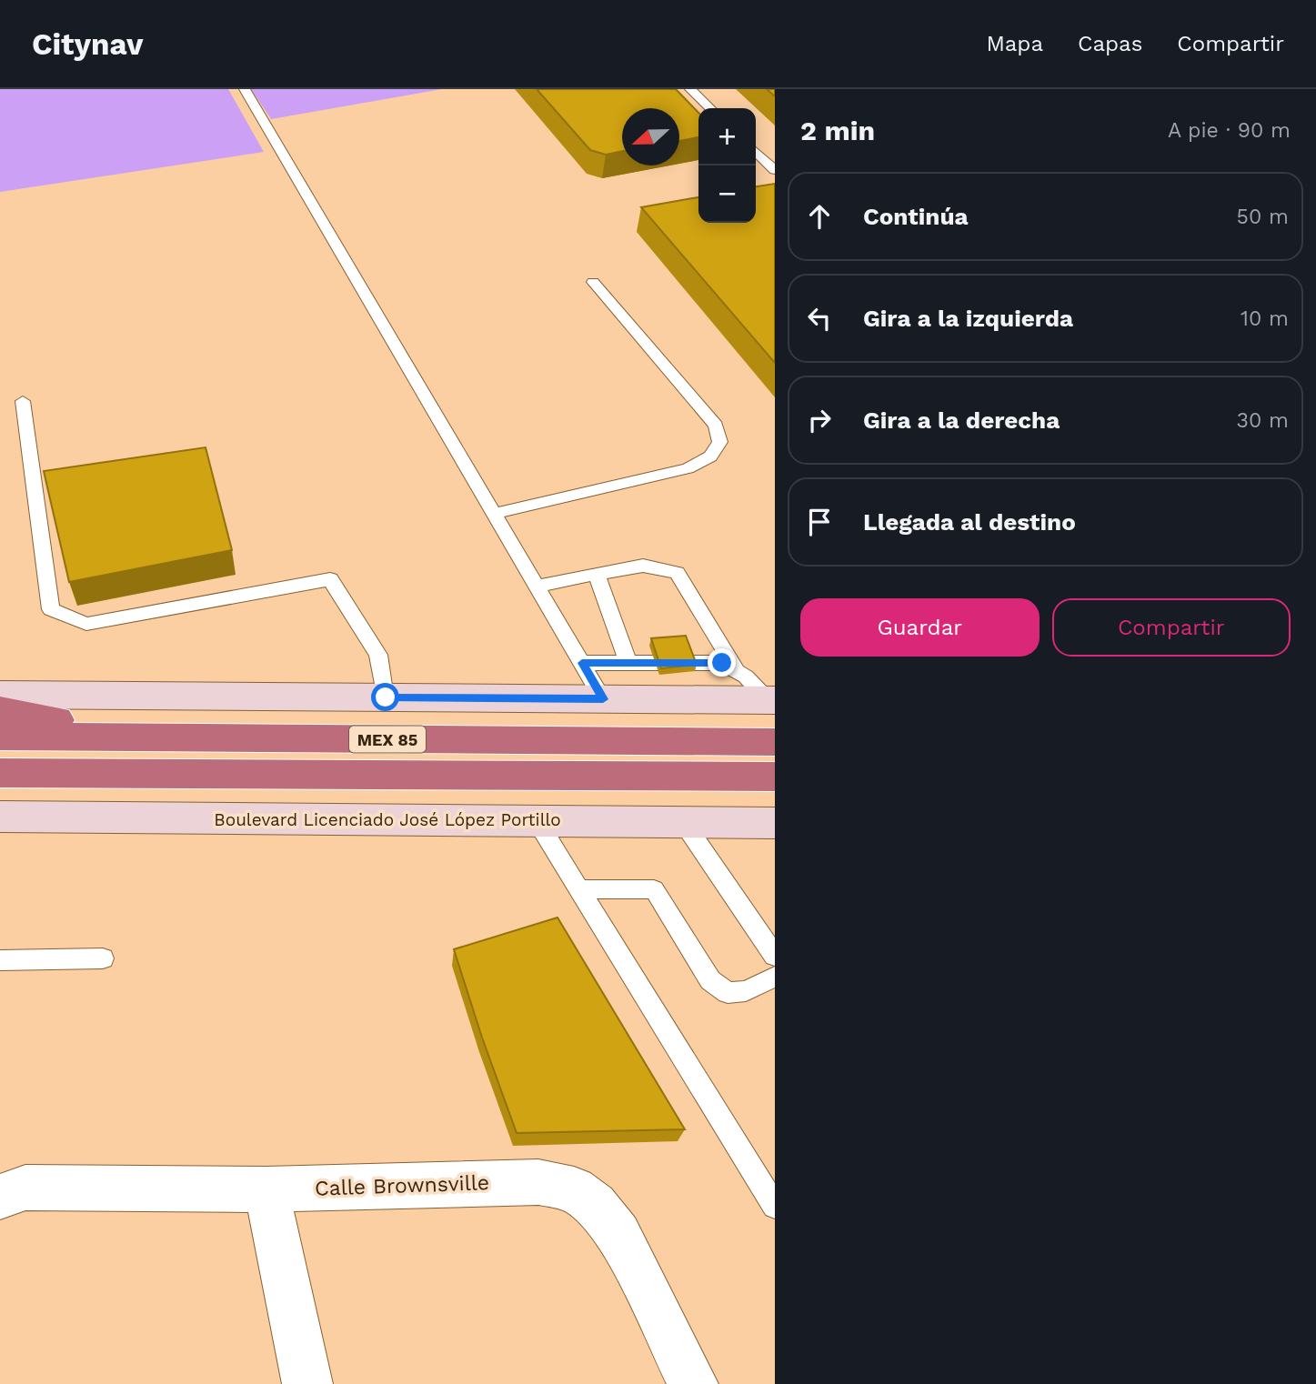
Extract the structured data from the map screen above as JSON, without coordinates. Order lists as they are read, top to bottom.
{
  "streets": {
    "highway": ["MEX 85"],
    "street": ["Boulevard Licenciado José López Portillo", "Calle Brownsville"]
  },
  "north": "left",
  "page": {
    "header": "Citynav",
    "nav": ["Mapa", "Capas", "Compartir"],
    "heading": ["2 min", "A pie · 90 m"],
    "map_buttons": ["+", "−"],
    "list": [
      ["Continúa", "50 m"],
      ["Gira a la izquierda", "10 m"],
      ["Gira a la derecha", "30 m"],
      "Llegada al destino"
    ],
    "buttons": ["Guardar", "Compartir"]
  }
}
